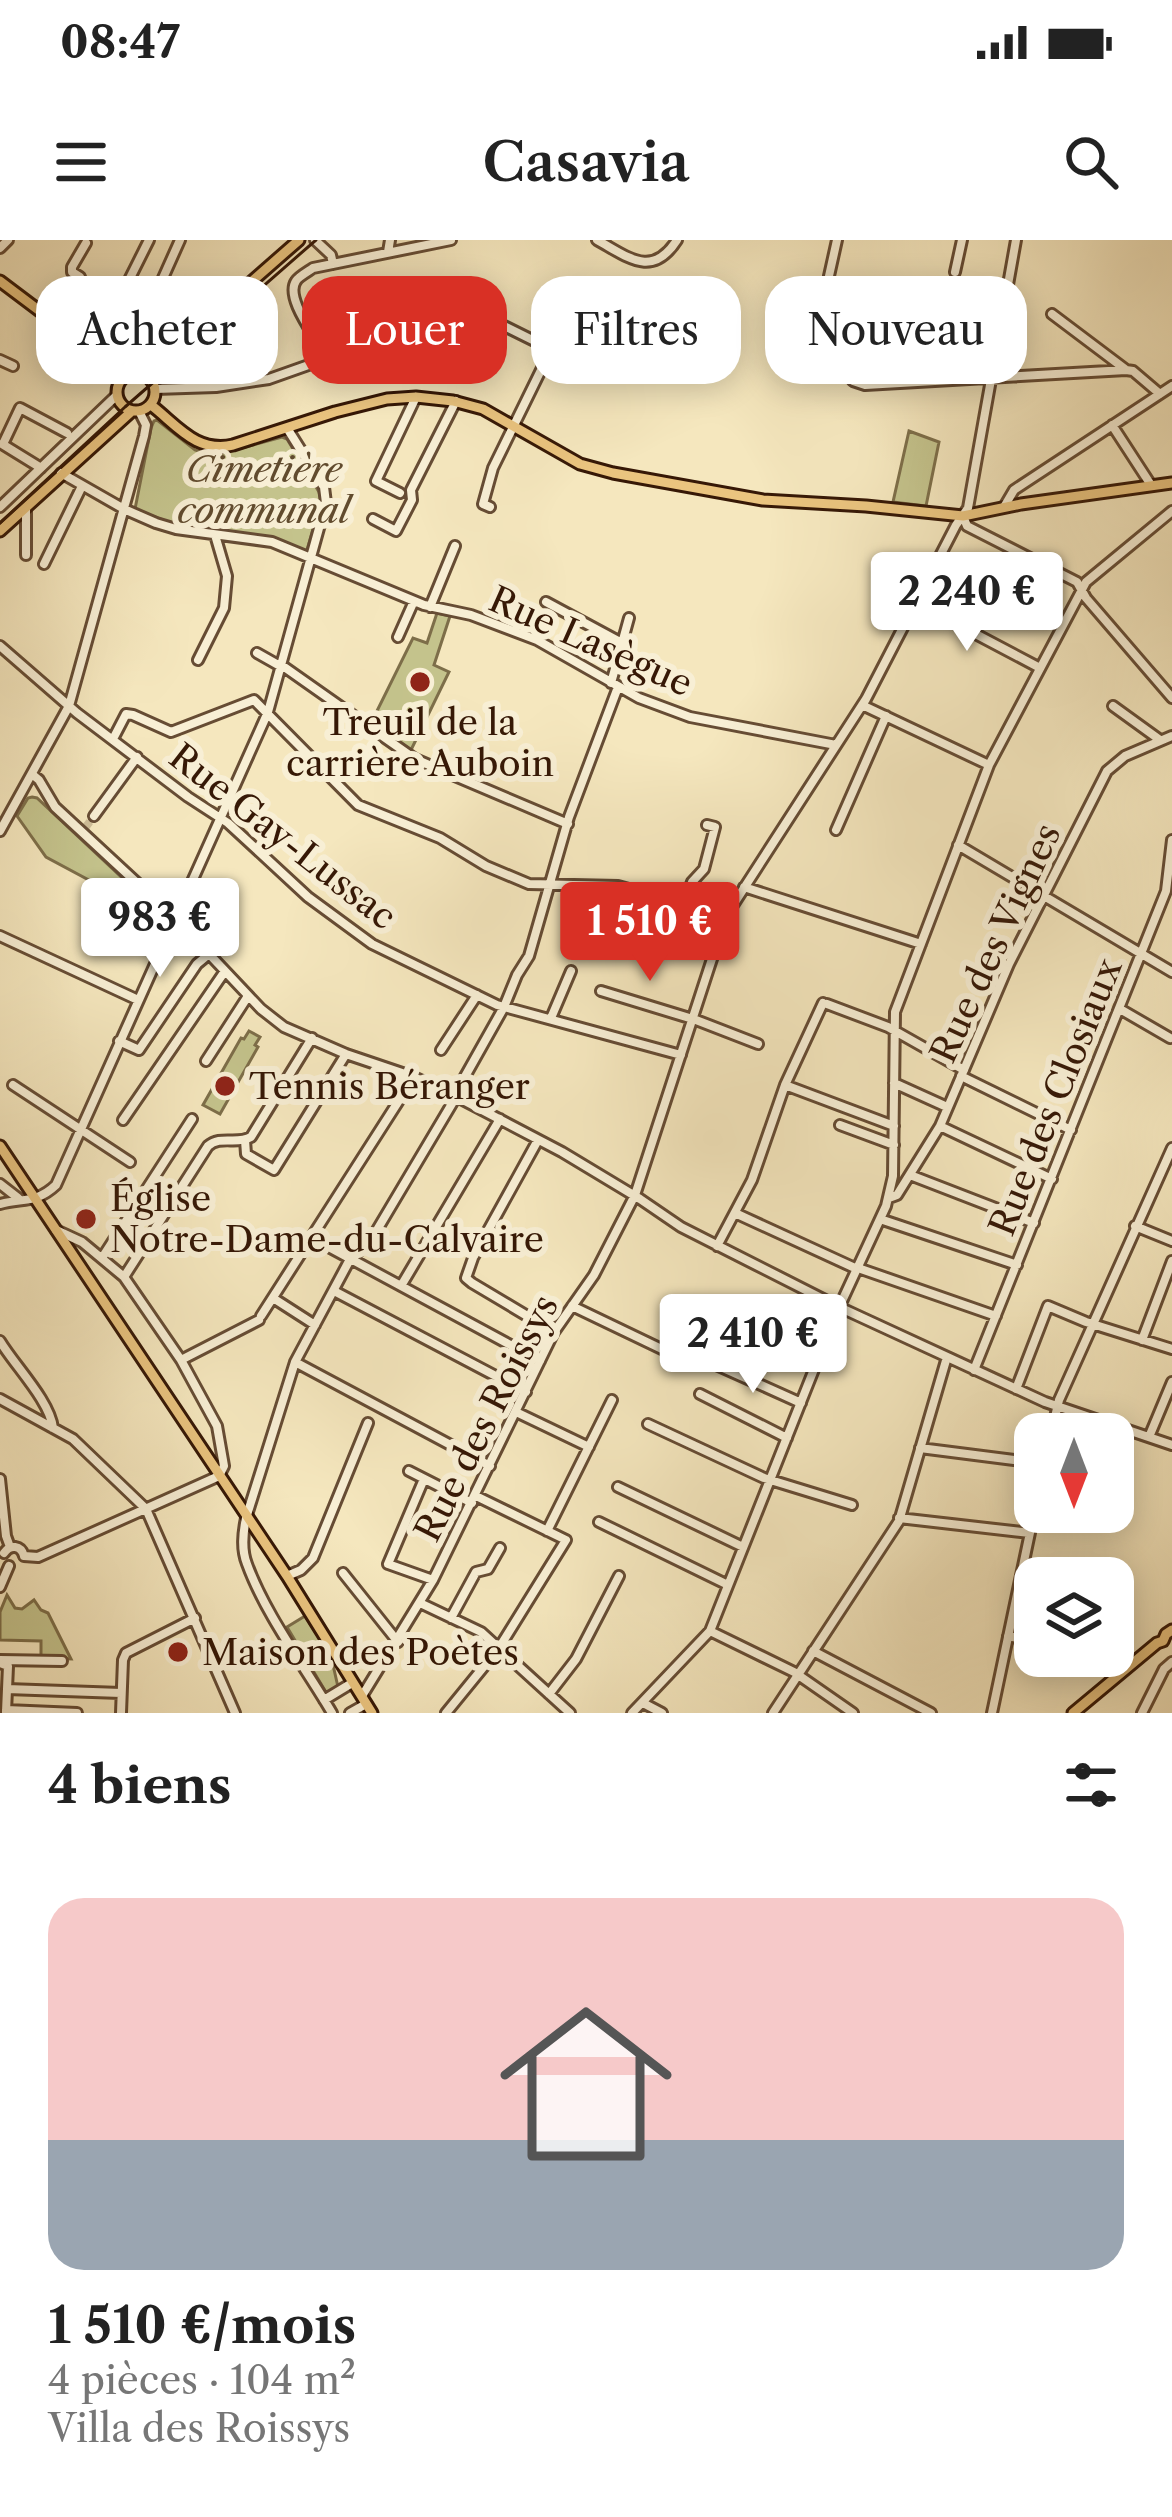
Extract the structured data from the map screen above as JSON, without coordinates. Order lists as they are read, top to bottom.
{
  "streets": {
    "street": [
      "Rue Lasègue",
      "Rue Gay-Lussac",
      "Rue des Vignes",
      "Rue des Closiaux",
      "Rue des Roissys"
    ]
  },
  "crossings": [
    ["Rue Lasègue", "Rue des Roissys"],
    ["Rue Gay-Lussac", "Rue des Roissys"]
  ],
  "parks": ["Cimetière communal"],
  "places": [
    "Treuil de la carrière Auboin",
    "Tennis Béranger",
    "Église Notre-Dame-du-Calvaire",
    "Maison des Poètes"
  ],
  "north": "bottom",
  "page": {
    "status": "08:47",
    "header": "Casavia",
    "chip": [
      "Acheter",
      "Louer",
      "Filtres",
      "Nouveau"
    ],
    "price": [
      "2 240 €",
      "983 €",
      "1 510 €",
      "2 410 €"
    ],
    "heading": "4 biens",
    "list": [
      {
        "name": "1 510 €/mois",
        "note": "4 pièces · 104 m² · Villa des Roissys"
      }
    ]
  }
}
